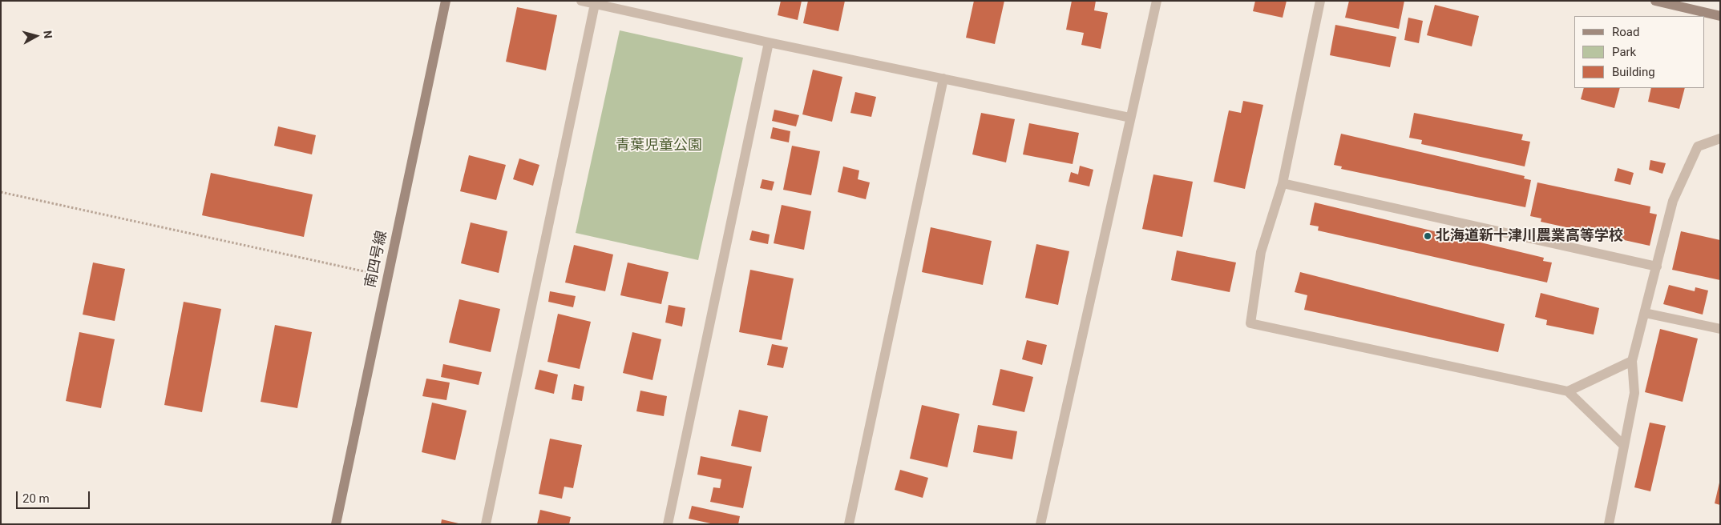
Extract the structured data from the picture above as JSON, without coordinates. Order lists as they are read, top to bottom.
{
  "streets": {
    "street": ["南四号線"]
  },
  "parks": ["青葉児童公園"],
  "places": ["北海道新十津川農業高等学校"],
  "legend": ["Road", "Park", "Building"],
  "scale_bar": "20 m",
  "north": "right"
}
